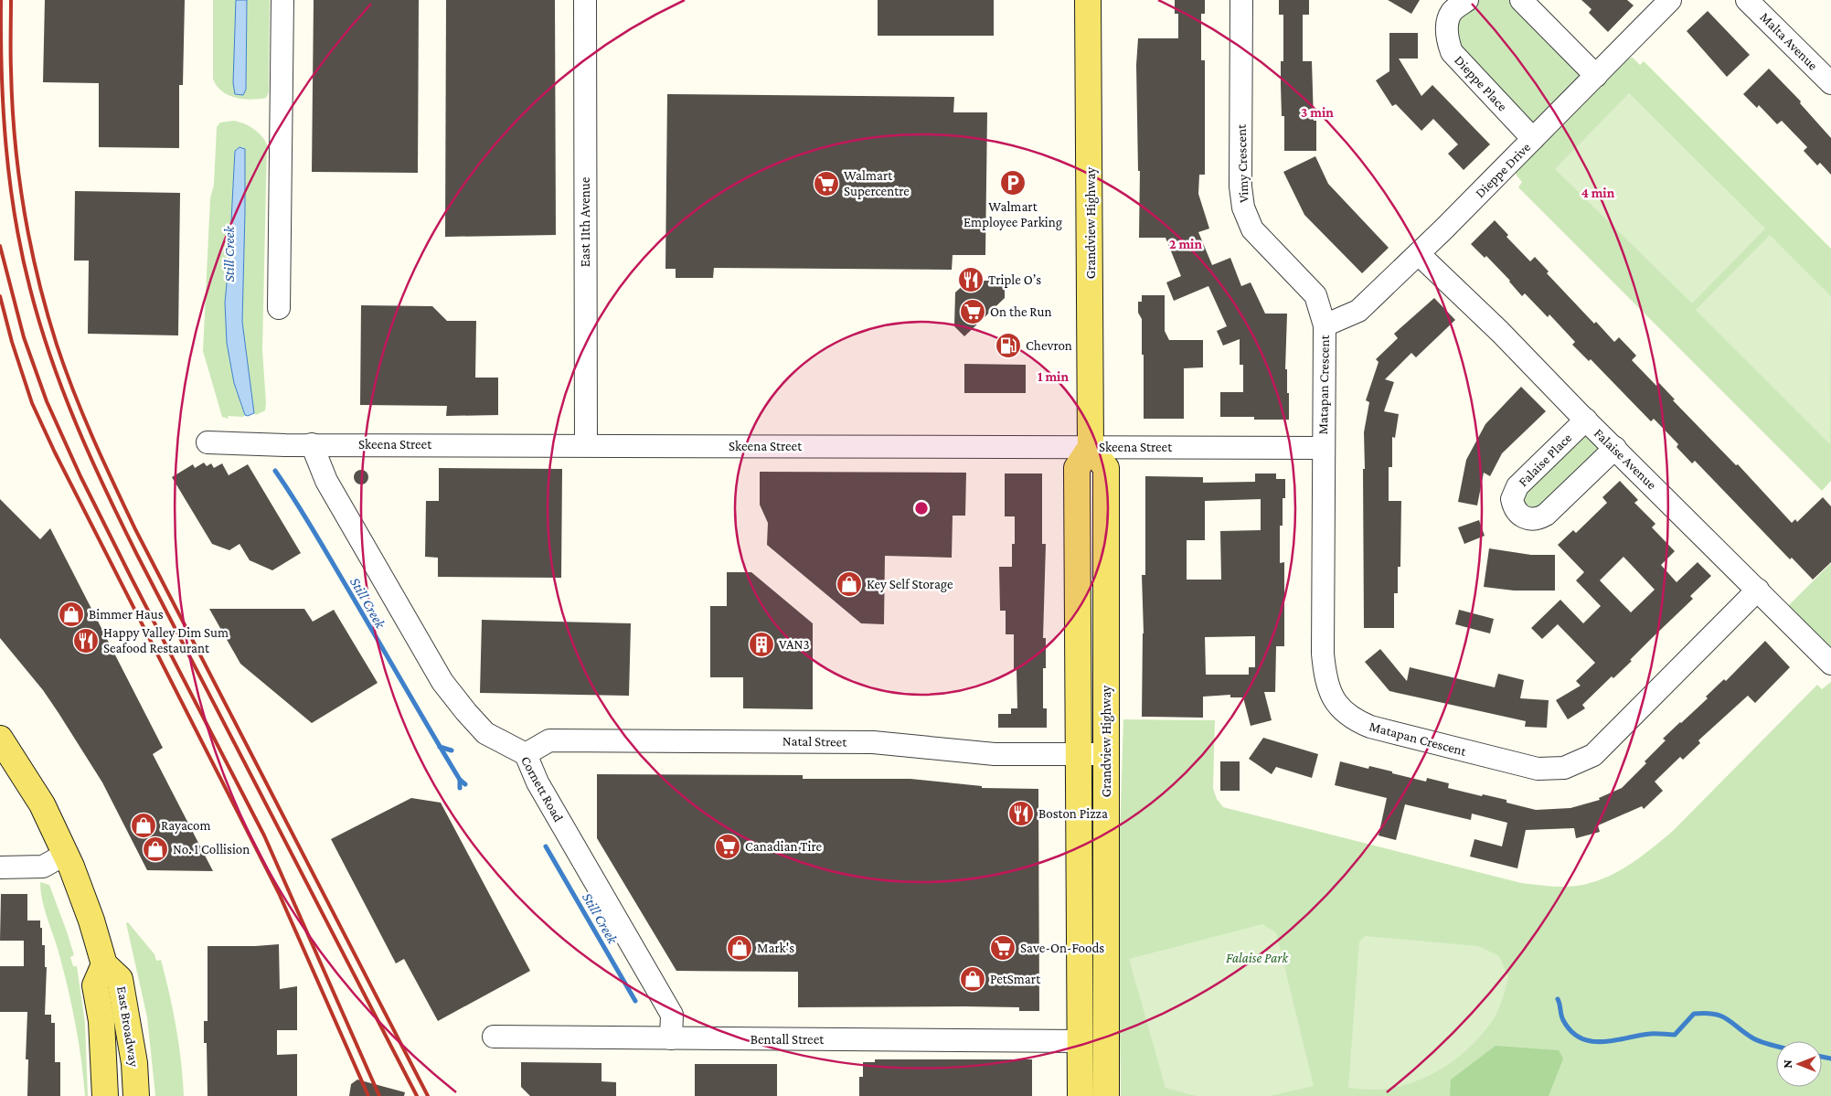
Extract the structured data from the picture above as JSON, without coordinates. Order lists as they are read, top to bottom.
{
  "streets": {
    "main road": ["Grandview Highway", "East Broadway"],
    "street": [
      "Malta Avenue",
      "Dieppe Place",
      "Vimy Crescent",
      "Dieppe Drive",
      "East 11th Avenue",
      "Matapan Crescent",
      "Skeena Street",
      "Falaise Avenue",
      "Falaise Place",
      "Natal Street",
      "Cornett Road",
      "Bentall Street"
    ]
  },
  "crossings": [
    ["Dieppe Place", "Dieppe Drive"],
    ["Vimy Crescent", "Dieppe Drive"],
    ["Vimy Crescent", "Matapan Crescent"],
    ["Dieppe Drive", "Matapan Crescent"],
    ["Dieppe Drive", "Falaise Avenue"],
    ["East 11th Avenue", "Skeena Street"],
    ["Grandview Highway", "Skeena Street"],
    ["Grandview Highway", "Natal Street"],
    ["Grandview Highway", "Bentall Street"],
    ["Matapan Crescent", "Skeena Street"],
    ["Matapan Crescent", "Falaise Avenue"],
    ["Skeena Street", "Cornett Road"],
    ["Falaise Avenue", "Falaise Place"],
    ["Natal Street", "Cornett Road"],
    ["Cornett Road", "Bentall Street"]
  ],
  "water": ["Still Creek"],
  "parks": ["Falaise Park"],
  "places": {
    "parking": ["Walmart Employee Parking"],
    "supermarket": [
      "Walmart Supercentre",
      "On the Run",
      "Canadian Tire",
      "Save-On-Foods"
    ],
    "restaurant": ["Triple O’s", "Happy Valley Dim Sum Seafood Restaurant", "Boston Pizza"],
    "fuel station": ["Chevron"],
    "shop": [
      "Key Self Storage",
      "Bimmer Haus",
      "Rayacom",
      "No. 1 Collision",
      "Mark's",
      "PetSmart"
    ],
    "building": ["VAN3"]
  },
  "north": "left",
  "rings": [
    "3 min",
    "4 min",
    "2 min",
    "1 min"
  ]
}
